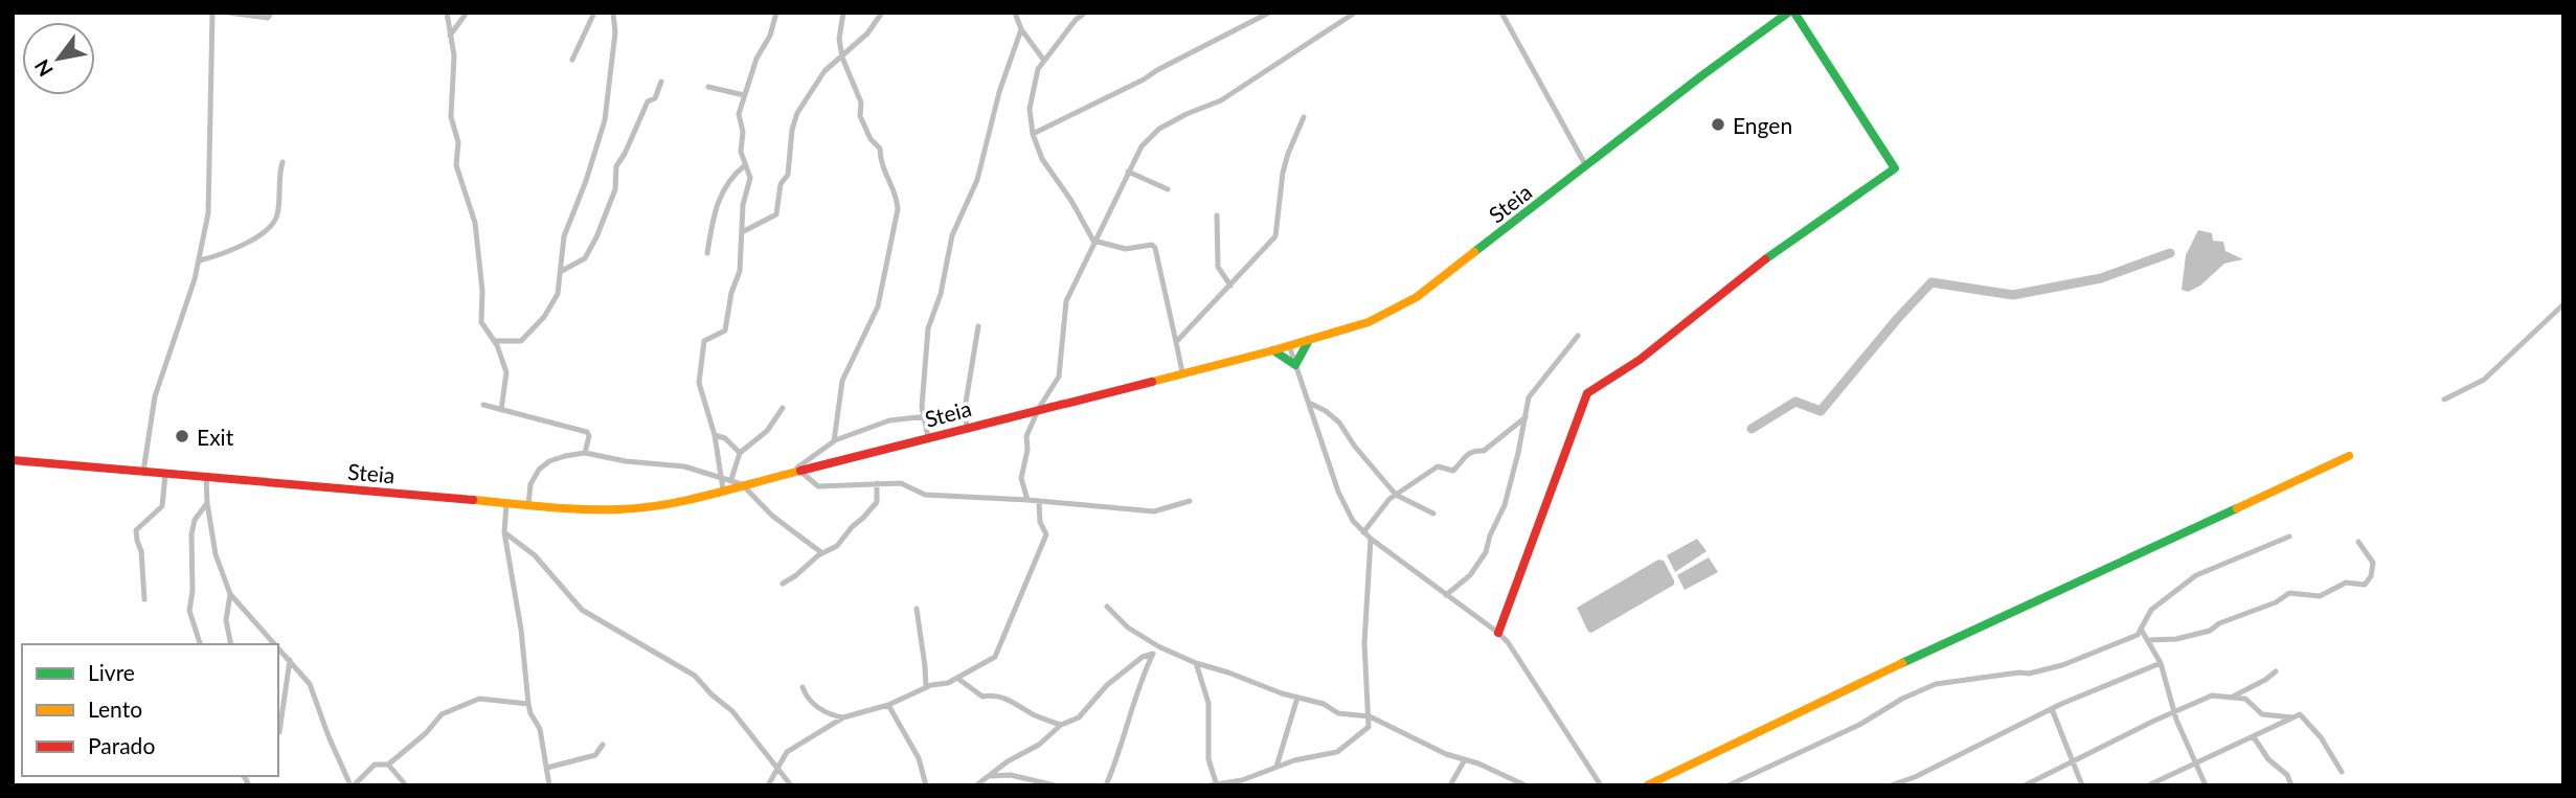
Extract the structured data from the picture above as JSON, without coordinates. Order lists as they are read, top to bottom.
{
  "streets": {
    "main road": ["Steia"]
  },
  "places": ["Engen", "Exit"],
  "legend": ["Livre", "Lento", "Parado"],
  "north": "bottom left"
}
